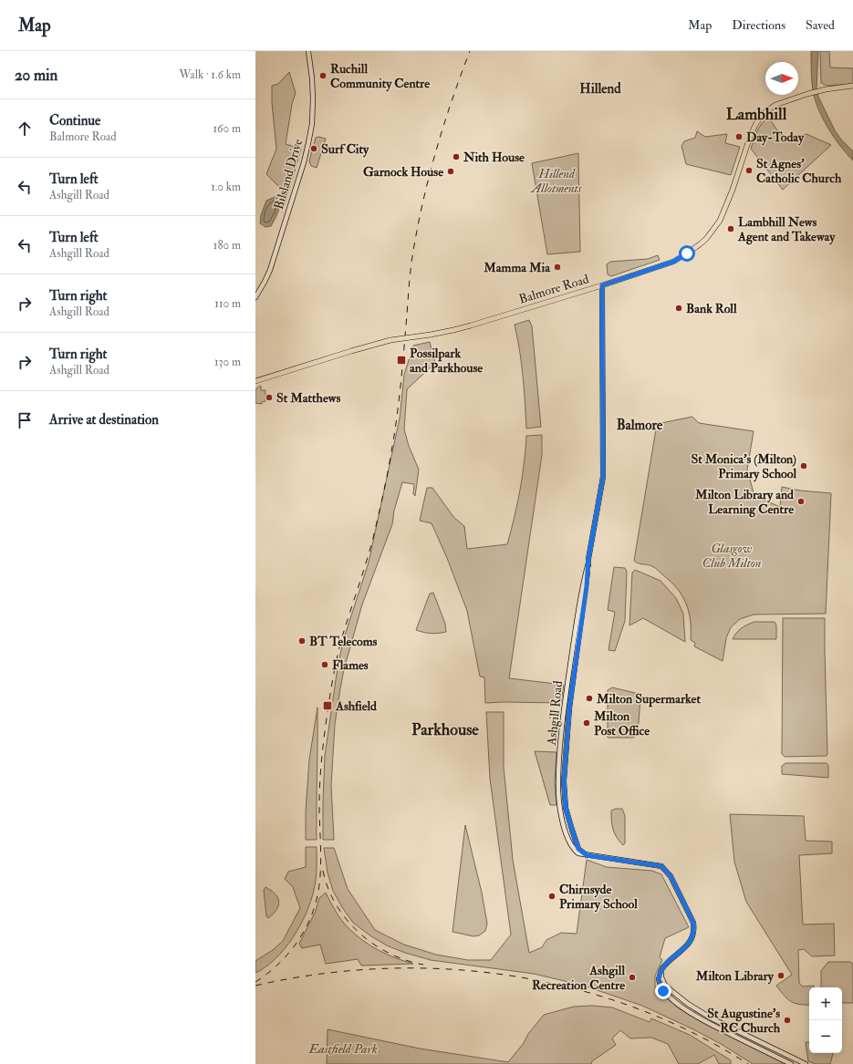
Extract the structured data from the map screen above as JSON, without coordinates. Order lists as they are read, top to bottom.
{
  "streets": {
    "main road": ["Balmore Road"],
    "street": ["Bilsland Drive", "Ashgill Road"]
  },
  "crossings": [
    ["Balmore Road", "Ashgill Road"]
  ],
  "districts": [
    "Hillend",
    "Lambhill",
    "Balmore",
    "Parkhouse"
  ],
  "parks": ["Hillend Allotments", "Glasgow Club Milton", "Eastfield Park"],
  "places": {
    "other": [
      "Ruchill Community Centre",
      "Day-Today",
      "Surf City",
      "Nith House",
      "St Agnes' Catholic Church",
      "Garnock House",
      "Lambhill News Agent and Takeway",
      "Mamma Mia",
      "Bank Roll",
      "St Matthews",
      "St Monica's (Milton) Primary School",
      "Milton Library and Learning Centre",
      "BT Telecoms",
      "Flames",
      "Milton Supermarket",
      "Milton Post Office",
      "Chirnsyde Primary School",
      "Milton Library",
      "Ashgill Recreation Centre",
      "St Augustine's RC Church"
    ],
    "transit": ["Possilpark and Parkhouse", "Ashfield"]
  },
  "north": "right",
  "page": {
    "header": "Map",
    "nav": ["Map", "Directions", "Saved"],
    "heading": ["20 min", "Walk · 1.6 km"],
    "list": [
      ["Continue", "Balmore Road", "160 m"],
      ["Turn left", "Ashgill Road", "1.0 km"],
      ["Turn left", "Ashgill Road", "180 m"],
      ["Turn right", "Ashgill Road", "110 m"],
      ["Turn right", "Ashgill Road", "130 m"],
      "Arrive at destination"
    ],
    "map_buttons": ["+", "−"]
  }
}
